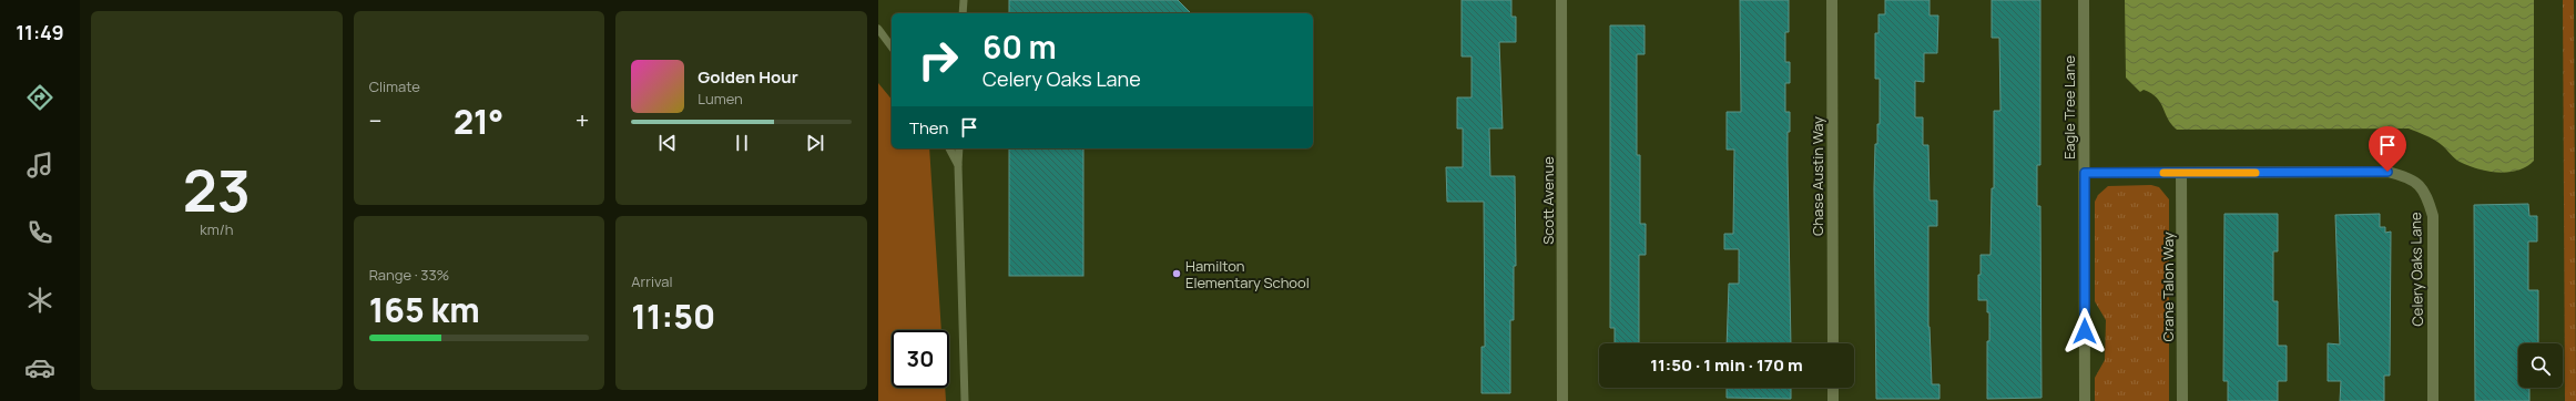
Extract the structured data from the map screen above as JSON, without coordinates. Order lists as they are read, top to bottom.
{
  "streets": {
    "street": [
      "Eagle Tree Lane",
      "Chase Austin Way",
      "Scott Avenue",
      "Celery Oaks Lane",
      "Crane Talon Way"
    ]
  },
  "crossings": [
    ["Eagle Tree Lane", "Celery Oaks Lane"],
    ["Celery Oaks Lane", "Crane Talon Way"]
  ],
  "places": ["Hamilton Elementary School"],
  "page": {
    "tabs": "11:49",
    "tile": [
      ["23", "km/h"],
      "Climate",
      ["Range · 33%", "165 km"],
      ["Arrival", "11:50"]
    ],
    "turn": ["60 m", "Celery Oaks Lane"],
    "song": ["Golden Hour", "Lumen"],
    "heat": ["−", "21°", "+"],
    "then": "Then",
    "limit": "30",
    "trip": "11:50 · 1 min · 170 m"
  }
}
